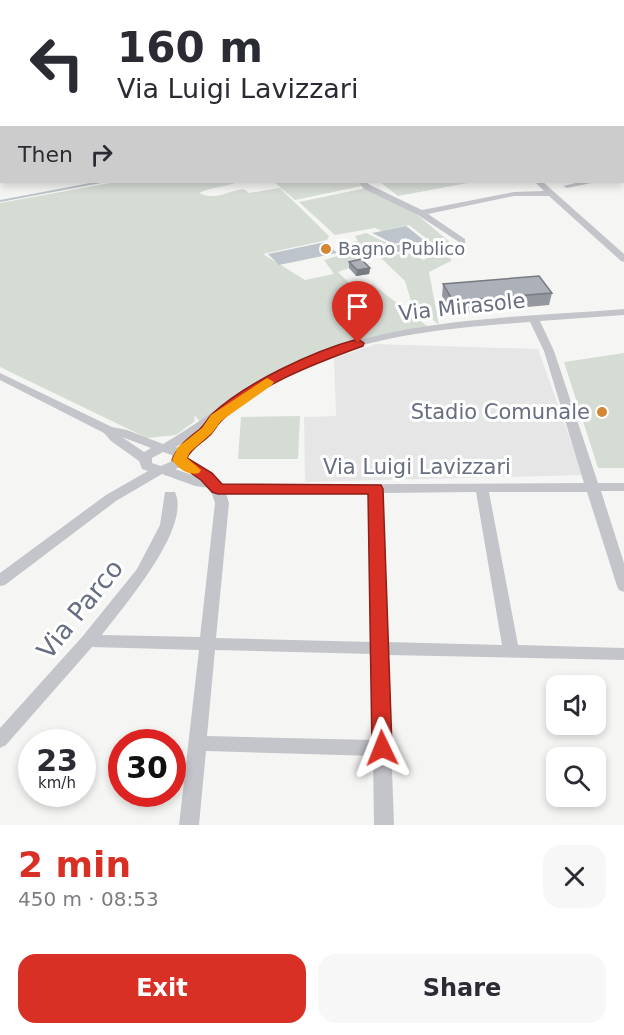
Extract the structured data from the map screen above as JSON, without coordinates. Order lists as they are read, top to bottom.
{
  "streets": {
    "street": ["Via Mirasole", "Via Luigi Lavizzari", "Via Parco"]
  },
  "crossings": [
    ["Via Mirasole", "Via Luigi Lavizzari"]
  ],
  "places": ["Bagno Publico", "Stadio Comunale"],
  "page": {
    "turn": ["160 m", "Via Luigi Lavizzari"],
    "then": "Then",
    "speed": "23 km/h",
    "limit": "30",
    "heading": ["2 min", "450 m · 08:53"],
    "buttons": ["Exit", "Share"]
  }
}
